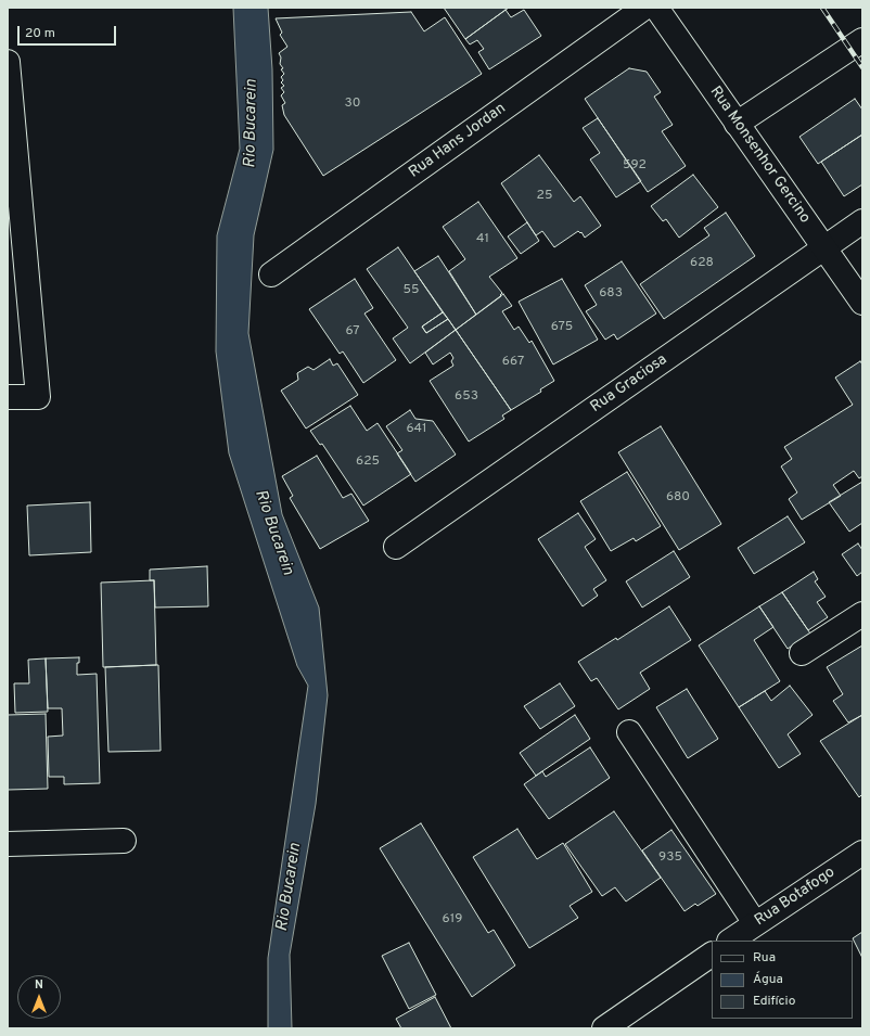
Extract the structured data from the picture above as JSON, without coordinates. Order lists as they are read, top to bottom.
{
  "streets": {
    "street": [
      "Rua Hans Jordan",
      "Rua Monsenhor Gercino",
      "Rua Graciosa",
      "Rua Botafogo"
    ]
  },
  "crossings": [
    ["Rua Monsenhor Gercino", "Rua Graciosa"]
  ],
  "water": ["Rio Bucarein"],
  "house_numbers": [
    "30",
    "592",
    "25",
    "41",
    "628",
    "55",
    "683",
    "675",
    "67",
    "667",
    "653",
    "641",
    "625",
    "680",
    "935",
    "619"
  ],
  "legend": ["Rua", "Água", "Edifício"],
  "scale_bar": "20 m",
  "north": "top"
}
